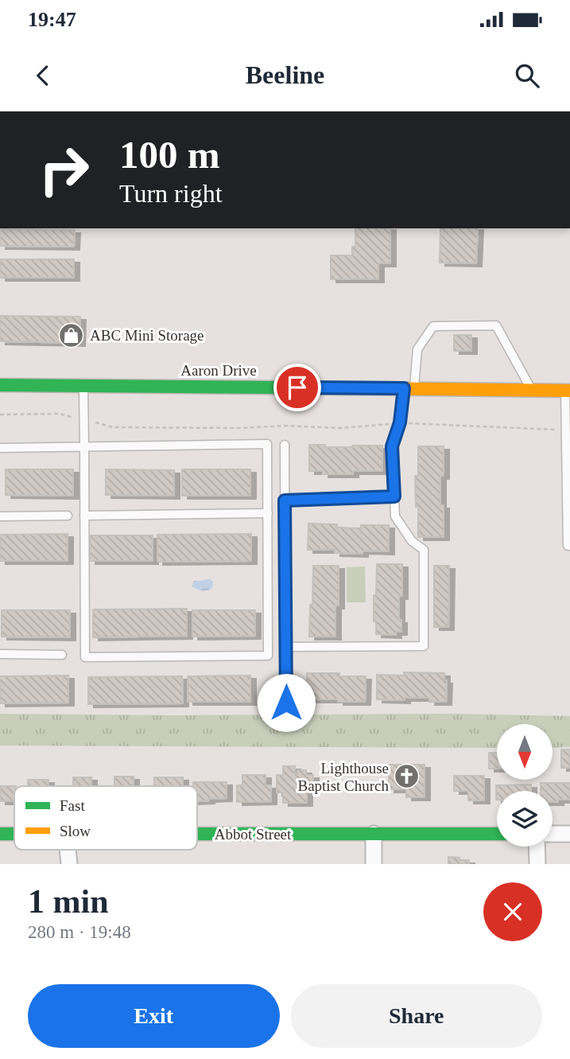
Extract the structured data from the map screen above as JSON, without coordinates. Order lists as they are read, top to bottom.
{
  "streets": {
    "main road": ["Aaron Drive", "Abbot Street"]
  },
  "places": {
    "shop": ["ABC Mini Storage"],
    "church": ["Lighthouse Baptist Church"]
  },
  "legend": ["Fast", "Slow"],
  "north": "bottom",
  "page": {
    "status": "19:47",
    "header": "Beeline",
    "turn": ["100 m", "Turn right"],
    "heading": ["1 min", "280 m · 19:48"],
    "buttons": ["Exit", "Share"]
  }
}
